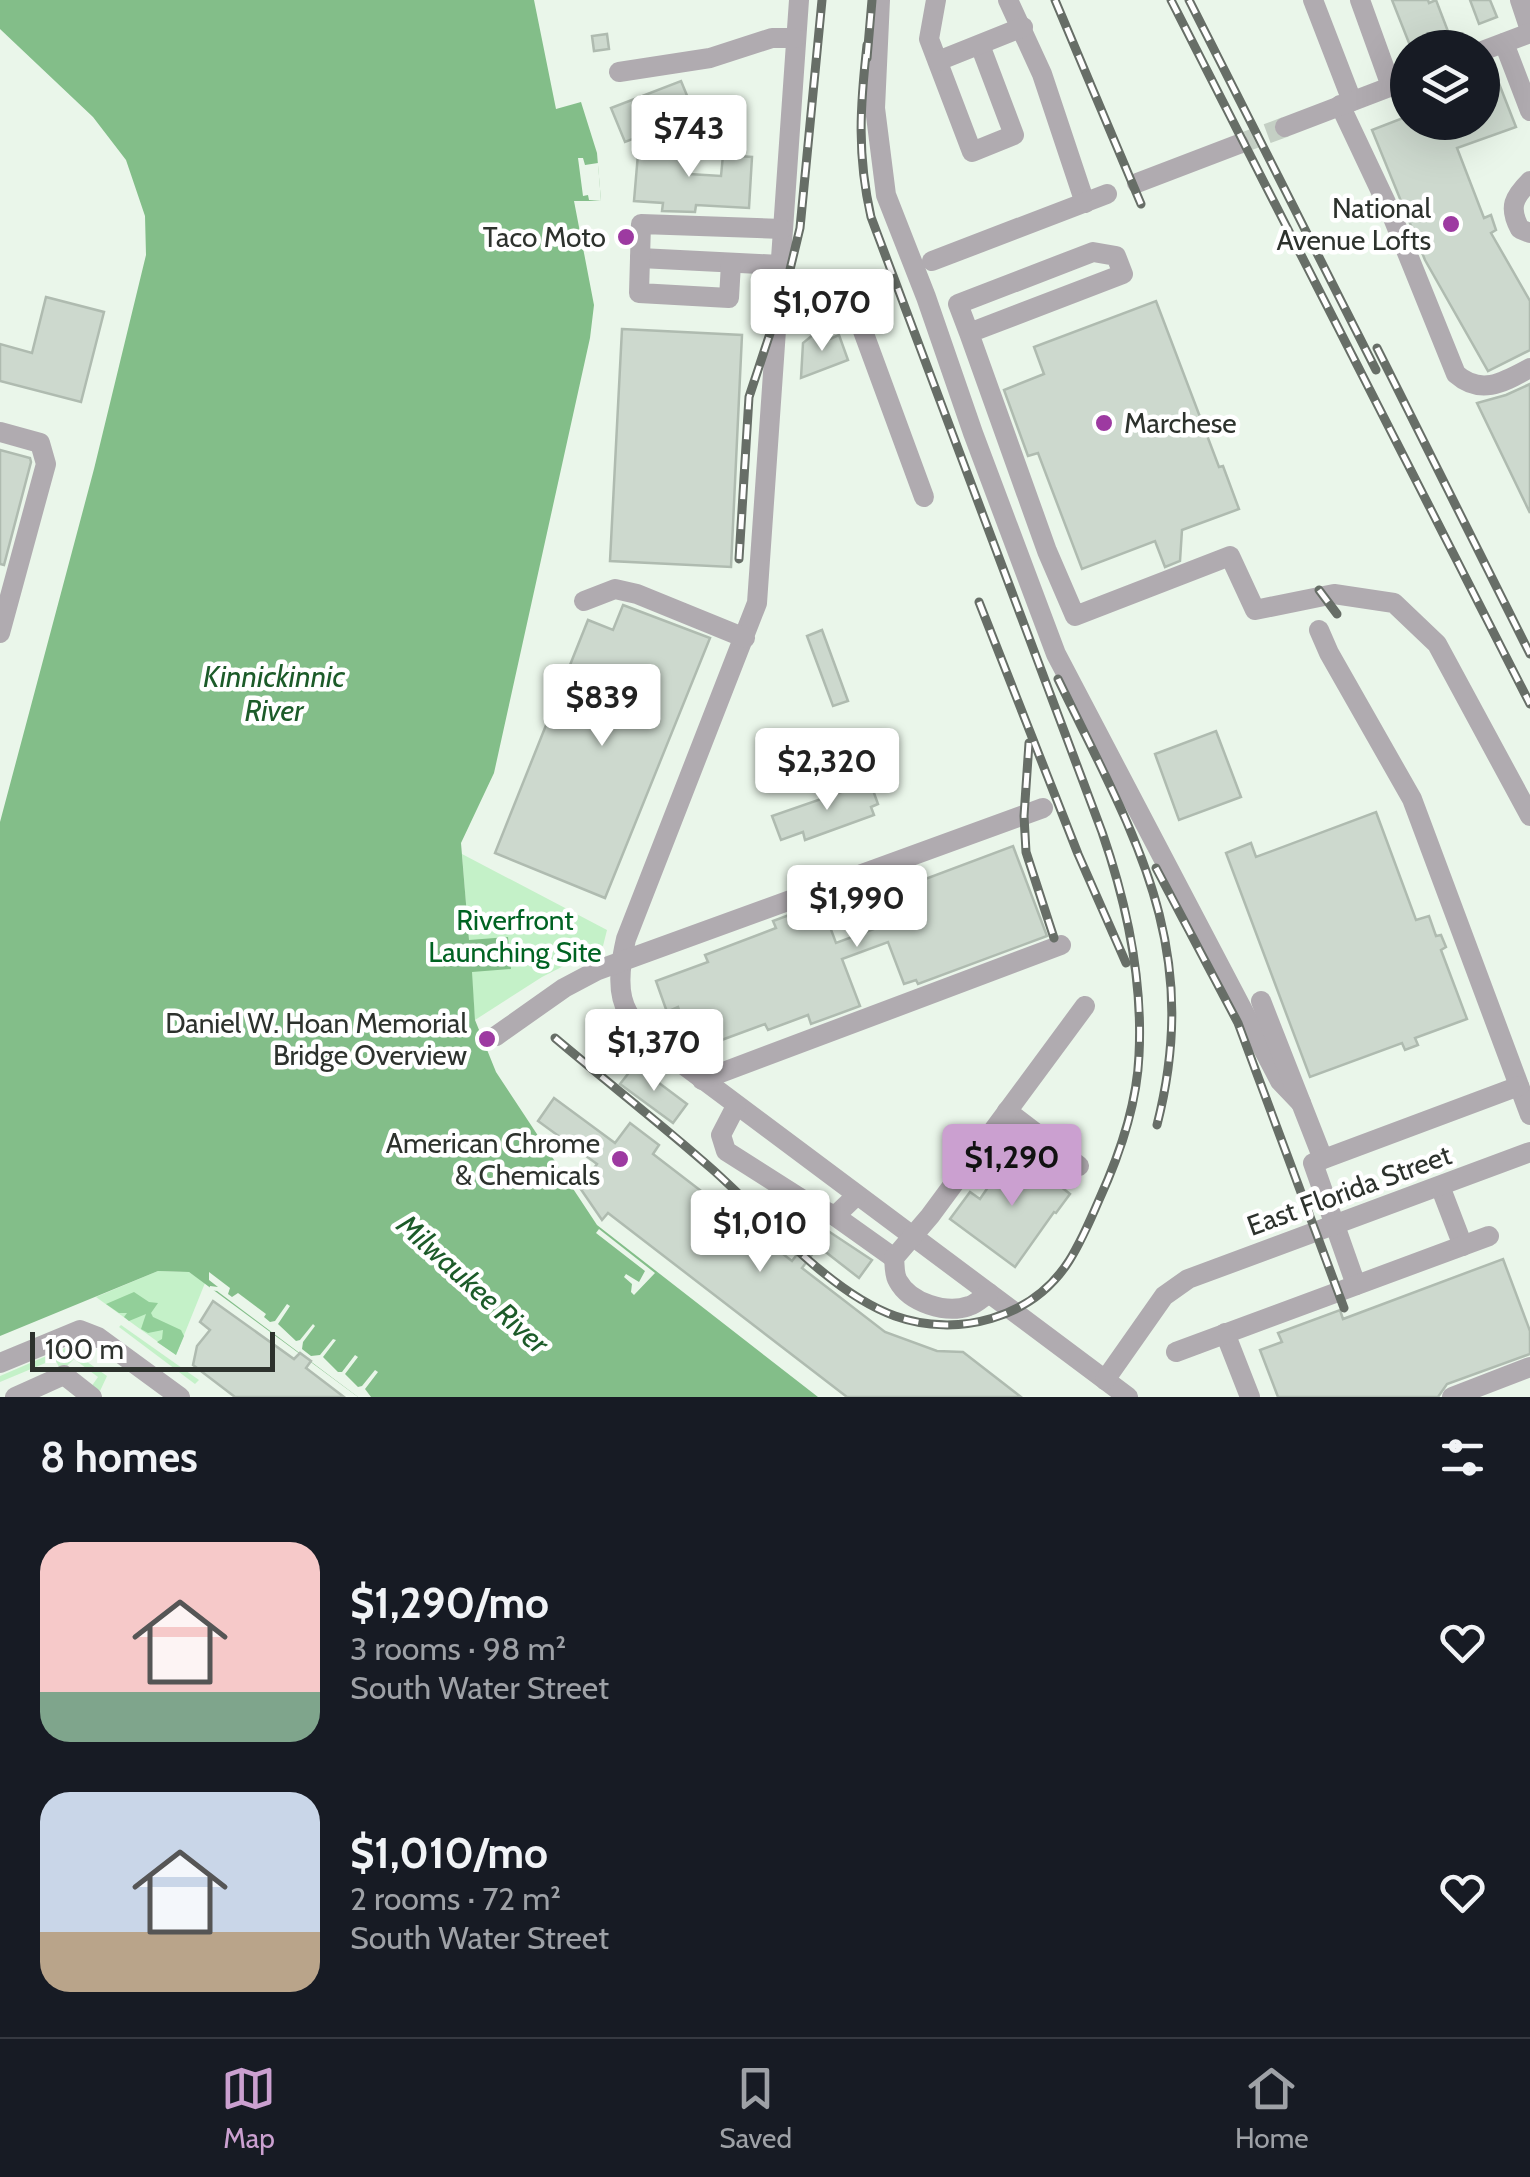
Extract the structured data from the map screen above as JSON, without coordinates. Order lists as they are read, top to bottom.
{
  "streets": {
    "street": ["East Florida Street"]
  },
  "water": ["Kinnickinnic River", "Milwaukee River"],
  "parks": ["Riverfront Launching Site"],
  "places": [
    "National Avenue Lofts",
    "Taco Moto",
    "Marchese",
    "Daniel W. Hoan Memorial Bridge Overview",
    "American Chrome & Chemicals"
  ],
  "scale_bar": "100 m",
  "page": {
    "price": [
      "$743",
      "$1,070",
      "$839",
      "$2,320",
      "$1,990",
      "$1,370",
      "$1,290",
      "$1,010"
    ],
    "scale": "100 m",
    "heading": "8 homes",
    "list": [
      {
        "name": "$1,290/mo",
        "note": "3 rooms · 98 m² · South Water Street"
      },
      {
        "name": "$1,010/mo",
        "note": "2 rooms · 72 m² · South Water Street"
      }
    ],
    "tabs": ["Map", "Saved", "Home"]
  }
}
